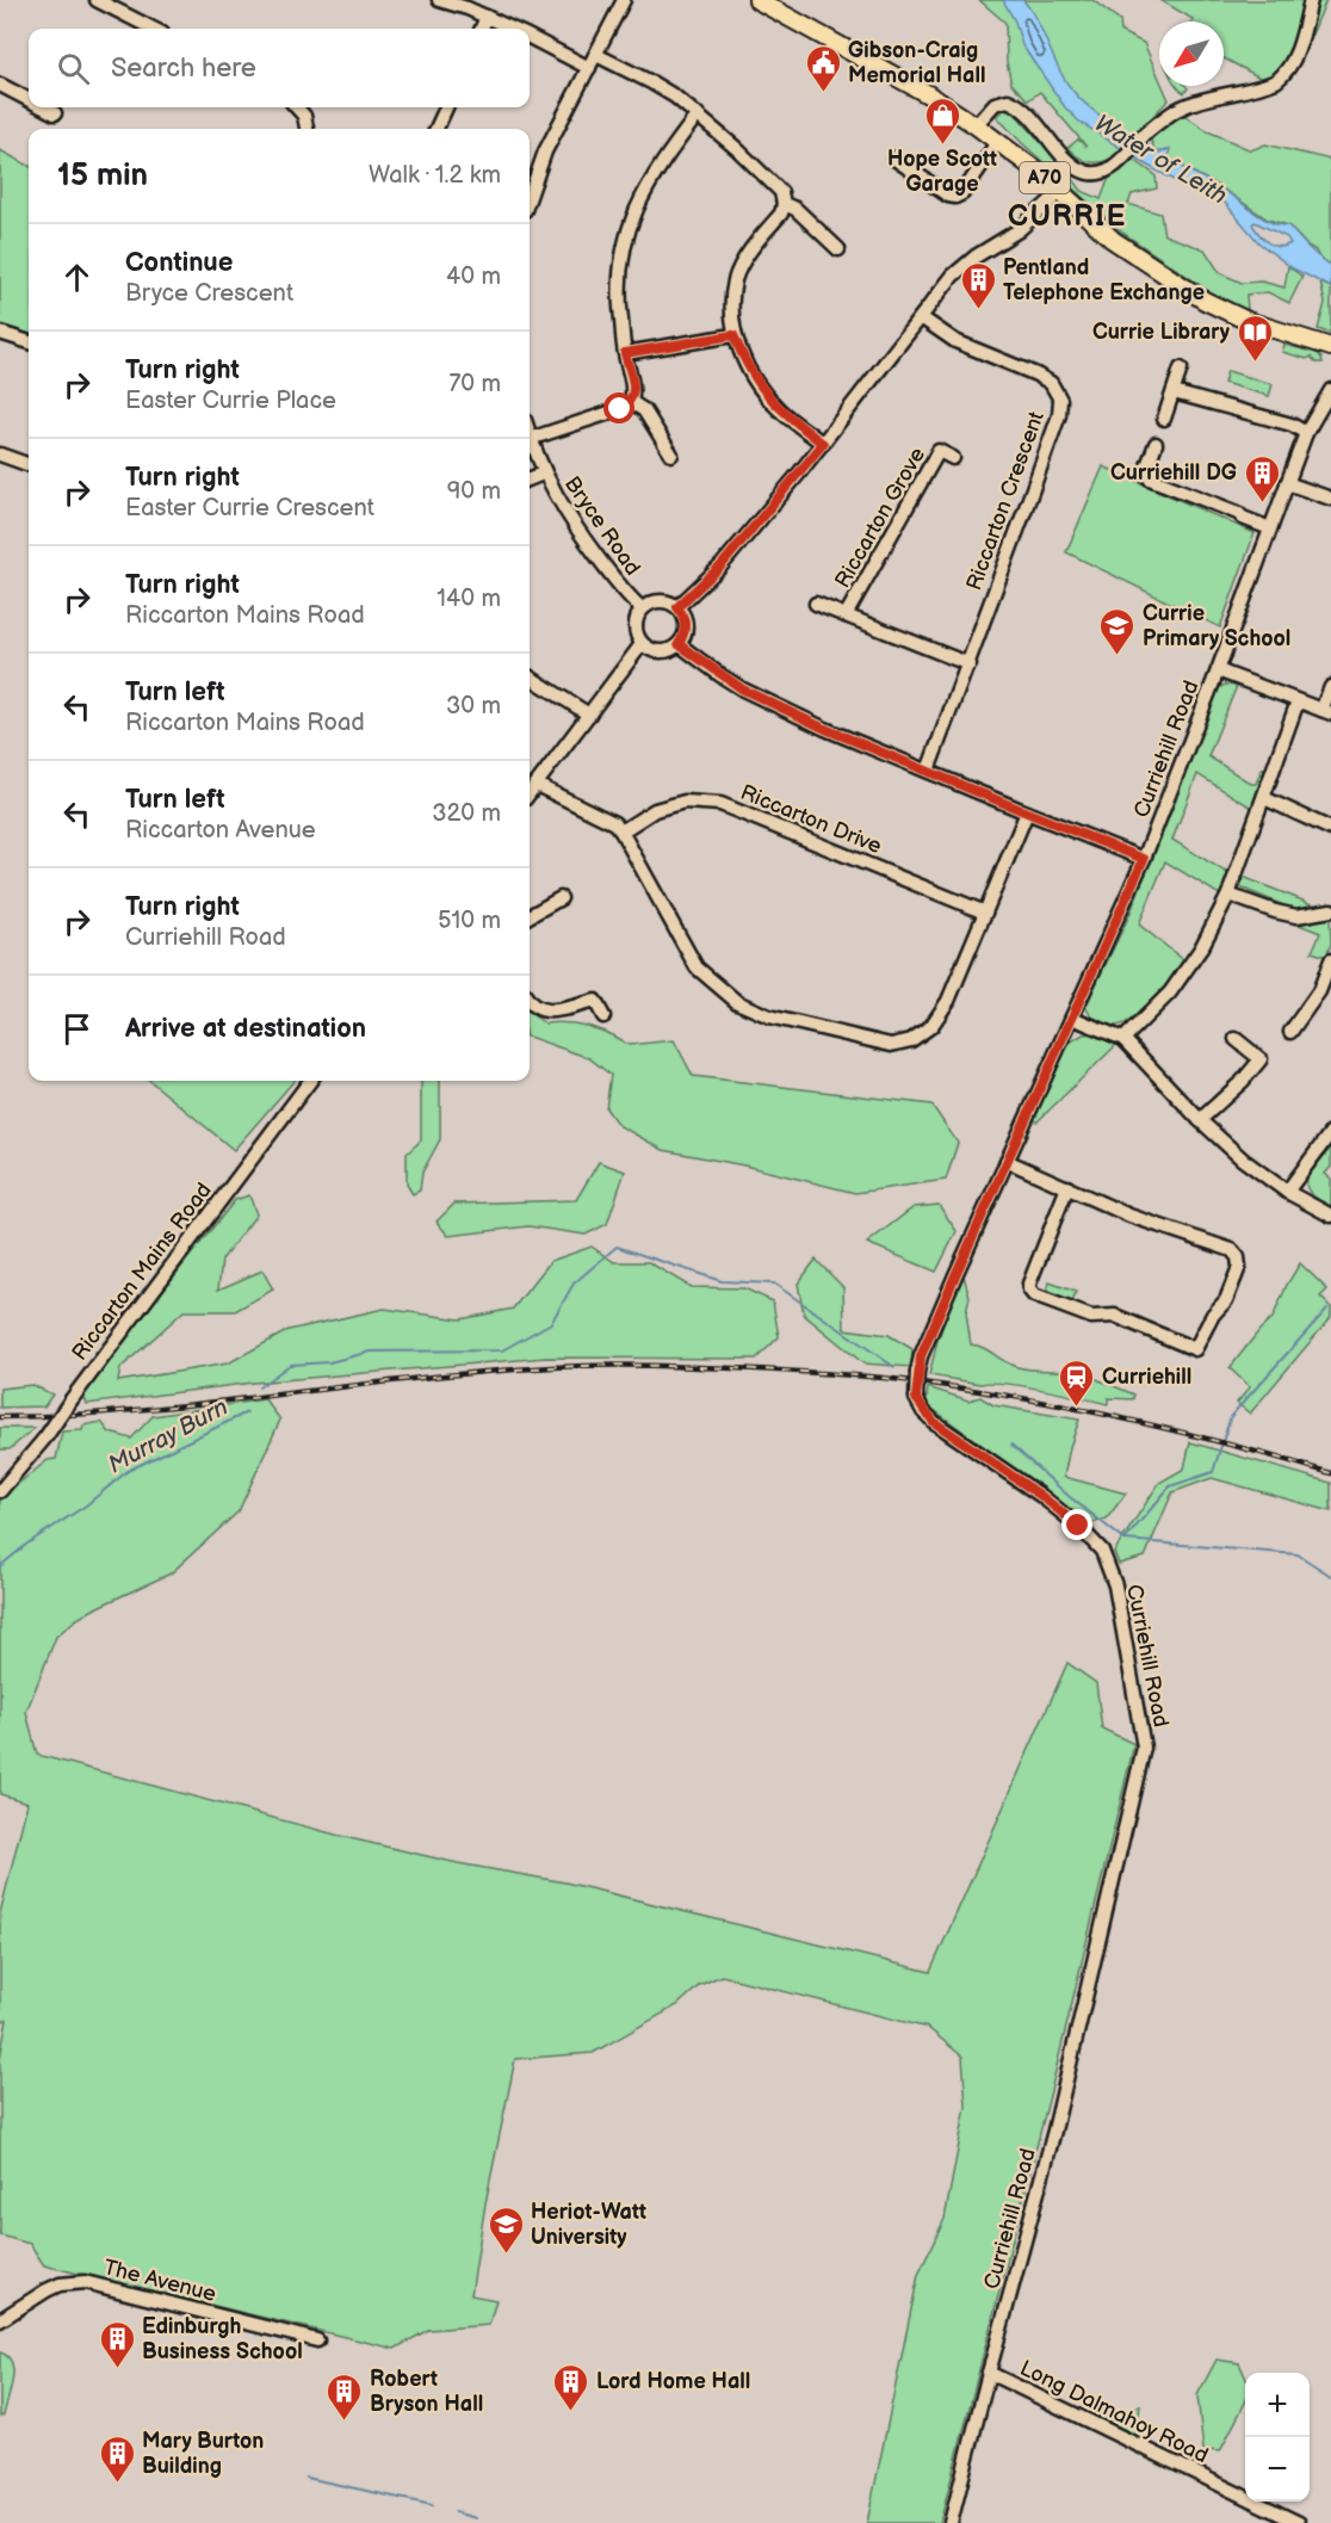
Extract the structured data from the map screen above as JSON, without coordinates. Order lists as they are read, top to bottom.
{
  "streets": {
    "main road": ["A70"],
    "street": [
      "Riccarton Crescent",
      "Riccarton Grove",
      "Bryce Road",
      "Curriehill Road",
      "Riccarton Drive",
      "Riccarton Mains Road",
      "The Avenue",
      "Long Dalmahoy Road"
    ]
  },
  "crossings": [
    ["Riccarton Crescent", "Riccarton Grove"],
    ["Curriehill Road", "Long Dalmahoy Road"]
  ],
  "districts": ["CURRIE"],
  "water": ["Water of Leith", "Murray Burn"],
  "places": {
    "public building": ["Gibson-Craig Memorial Hall"],
    "shop": ["Hope Scott Garage"],
    "building": [
      "Pentland Telephone Exchange",
      "Curriehill DG",
      "Edinburgh Business School",
      "Lord Home Hall",
      "Robert Bryson Hall",
      "Mary Burton Building"
    ],
    "library": ["Currie Library"],
    "school or university": ["Currie Primary School", "Heriot-Watt University"],
    "station": ["Curriehill"]
  },
  "north": "bottom left",
  "page": {
    "search": "Search here",
    "heading": ["15 min", "Walk · 1.2 km"],
    "list": [
      ["Continue", "Bryce Crescent", "40 m"],
      ["Turn right", "Easter Currie Place", "70 m"],
      ["Turn right", "Easter Currie Crescent", "90 m"],
      ["Turn right", "Riccarton Mains Road", "140 m"],
      ["Turn left", "Riccarton Mains Road", "30 m"],
      ["Turn left", "Riccarton Avenue", "320 m"],
      ["Turn right", "Curriehill Road", "510 m"],
      "Arrive at destination"
    ],
    "map_buttons": ["+", "−"]
  }
}
